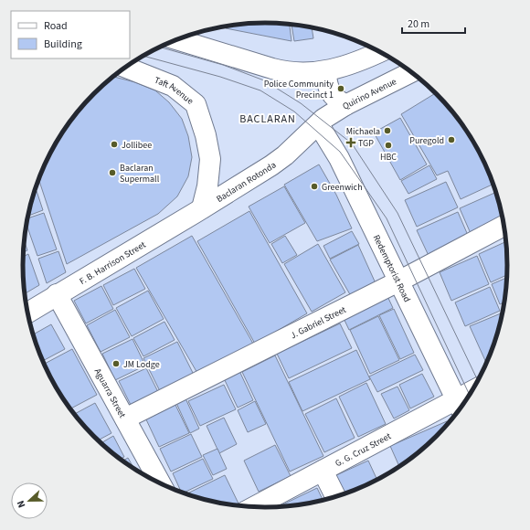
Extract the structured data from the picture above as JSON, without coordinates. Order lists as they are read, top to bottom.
{
  "streets": {
    "street": [
      "Taft Avenue",
      "Quirino Avenue",
      "Baclaran Rotonda",
      "F. B. Harrison Street",
      "Redemptorist Road",
      "J. Gabriel Street",
      "Aguarra Street",
      "G. G. Cruz Street"
    ]
  },
  "crossings": [
    ["Taft Avenue", "Baclaran Rotonda"],
    ["Quirino Avenue", "Baclaran Rotonda"],
    ["Quirino Avenue", "Redemptorist Road"],
    ["Baclaran Rotonda", "F. B. Harrison Street"],
    ["Baclaran Rotonda", "Redemptorist Road"],
    ["F. B. Harrison Street", "Aguarra Street"],
    ["Redemptorist Road", "J. Gabriel Street"],
    ["Redemptorist Road", "G. G. Cruz Street"],
    ["J. Gabriel Street", "Aguarra Street"]
  ],
  "districts": ["BACLARAN"],
  "places": {
    "other": [
      "Police Community Precinct 1",
      "Michaela",
      "Puregold",
      "Jollibee",
      "HBC",
      "Baclaran Supermall",
      "Greenwich",
      "JM Lodge"
    ],
    "health": ["TGP"]
  },
  "legend": ["Road", "Building"],
  "scale_bar": "20 m",
  "north": "left"
}
